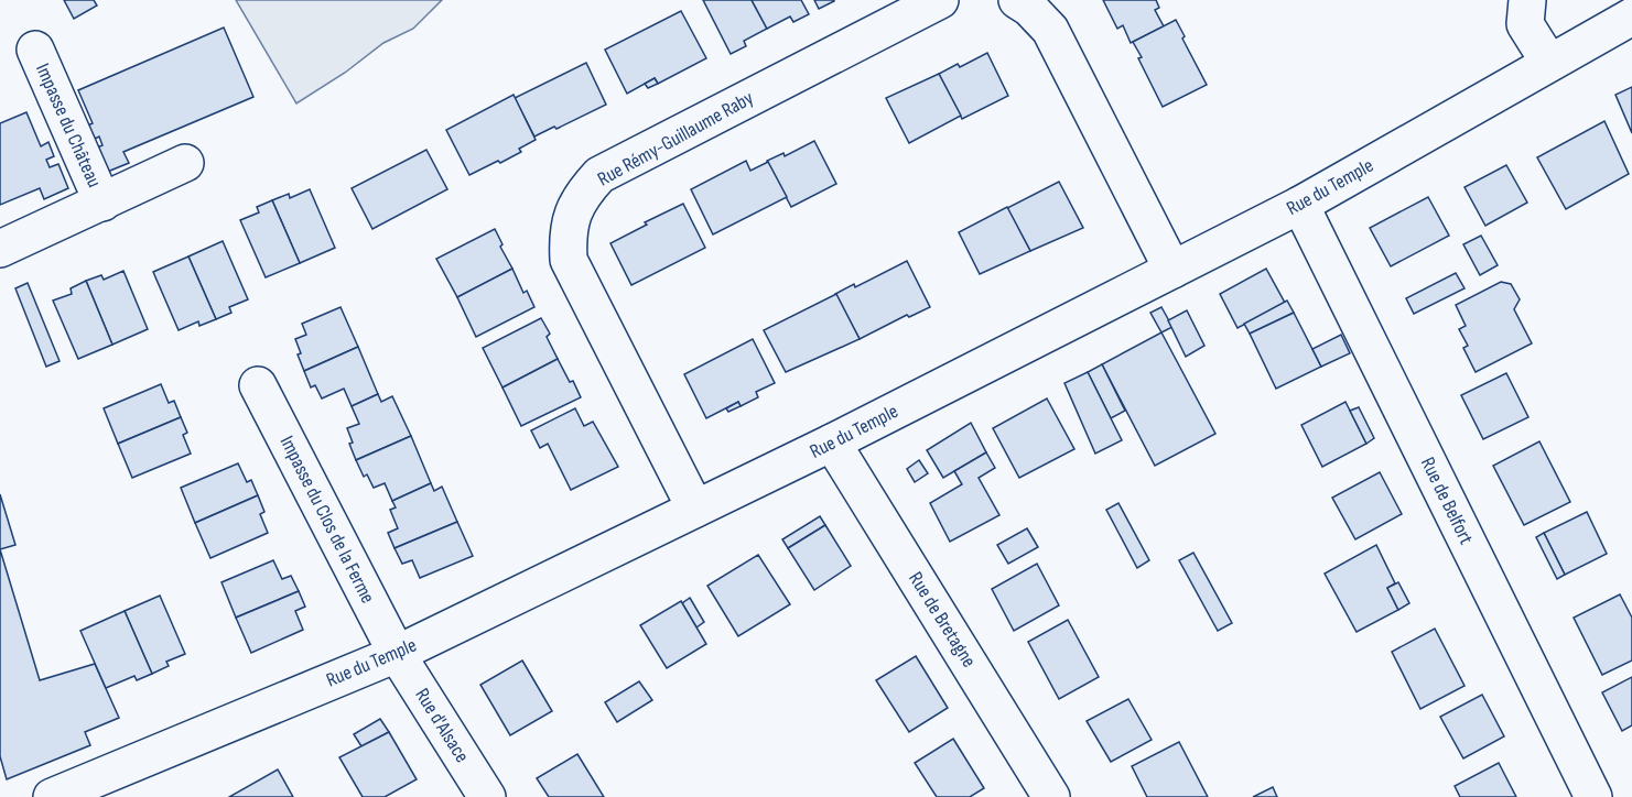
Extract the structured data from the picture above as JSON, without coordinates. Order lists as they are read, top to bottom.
{
  "streets": {
    "street": [
      "Impasse du Château",
      "Rue Rémy-Guillaume Raby",
      "Rue du Temple",
      "Rue de Belfort",
      "Impasse du Clos de la Ferme",
      "Rue de Bretagne",
      "Rue d'Alsace"
    ]
  },
  "crossings": [
    ["Rue Rémy-Guillaume Raby", "Rue du Temple"],
    ["Rue du Temple", "Rue de Belfort"],
    ["Rue du Temple", "Impasse du Clos de la Ferme"],
    ["Rue du Temple", "Rue de Bretagne"],
    ["Rue du Temple", "Rue d'Alsace"],
    ["Impasse du Clos de la Ferme", "Rue d'Alsace"]
  ]
}
